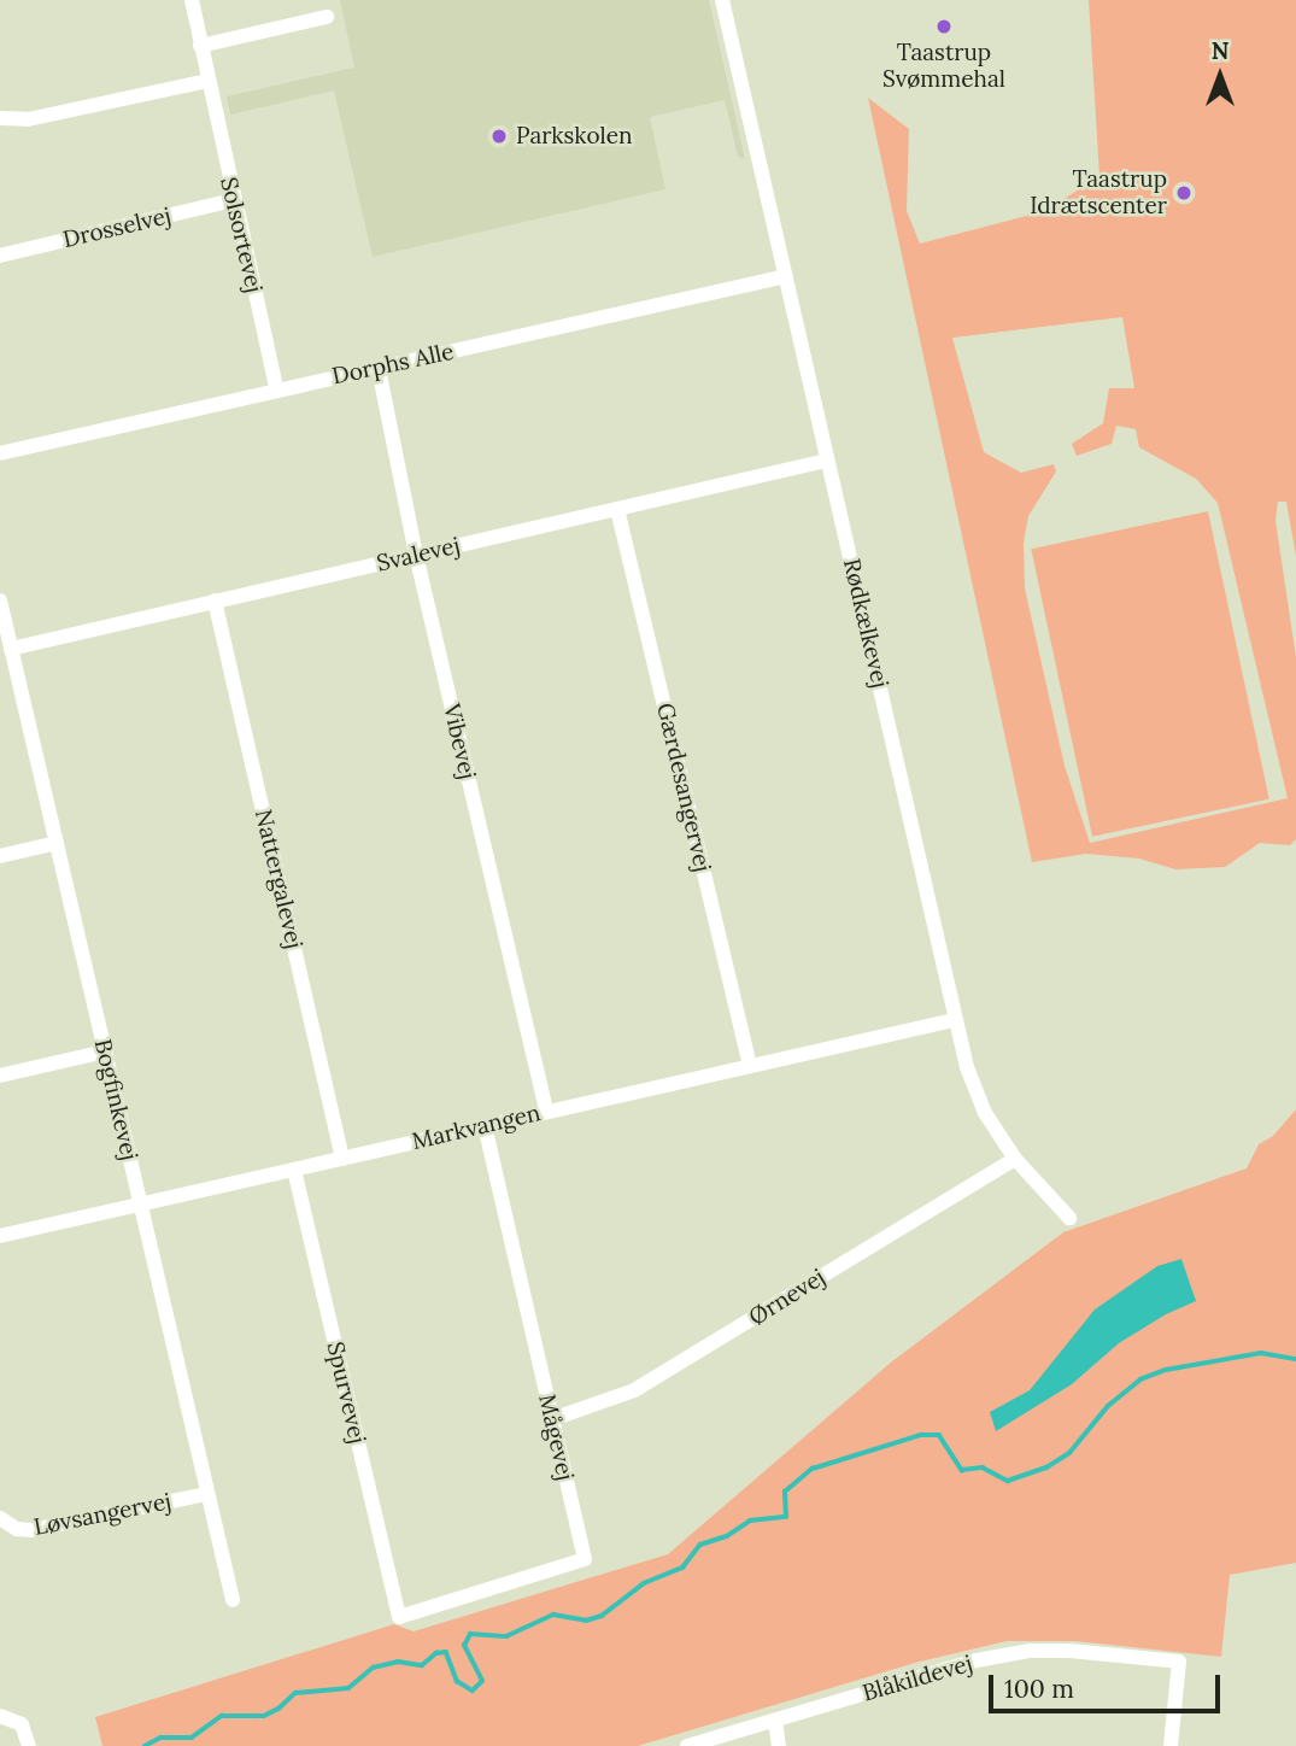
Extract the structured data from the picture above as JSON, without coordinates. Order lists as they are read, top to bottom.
{
  "streets": {
    "street": [
      "Drosselvej",
      "Solsortevej",
      "Dorphs Alle",
      "Svalevej",
      "Rødkælkevej",
      "Vibevej",
      "Gærdesangervej",
      "Nattergalevej",
      "Bogfinkevej",
      "Markvangen",
      "Ørnevej",
      "Spurvevej",
      "Mågevej",
      "Løvsangervej",
      "Blåkildevej"
    ]
  },
  "crossings": [
    ["Drosselvej", "Solsortevej"],
    ["Solsortevej", "Dorphs Alle"],
    ["Dorphs Alle", "Rødkælkevej"],
    ["Dorphs Alle", "Vibevej"],
    ["Svalevej", "Rødkælkevej"],
    ["Svalevej", "Vibevej"],
    ["Svalevej", "Gærdesangervej"],
    ["Svalevej", "Nattergalevej"],
    ["Svalevej", "Bogfinkevej"],
    ["Rødkælkevej", "Markvangen"],
    ["Rødkælkevej", "Ørnevej"],
    ["Vibevej", "Markvangen"],
    ["Gærdesangervej", "Markvangen"],
    ["Nattergalevej", "Markvangen"],
    ["Bogfinkevej", "Markvangen"],
    ["Bogfinkevej", "Løvsangervej"],
    ["Markvangen", "Spurvevej"],
    ["Markvangen", "Mågevej"],
    ["Ørnevej", "Mågevej"],
    ["Spurvevej", "Mågevej"]
  ],
  "places": ["Taastrup Svømmehal", "Parkskolen", "Taastrup Idrætscenter"],
  "scale_bar": "100 m",
  "north": "top"
}
